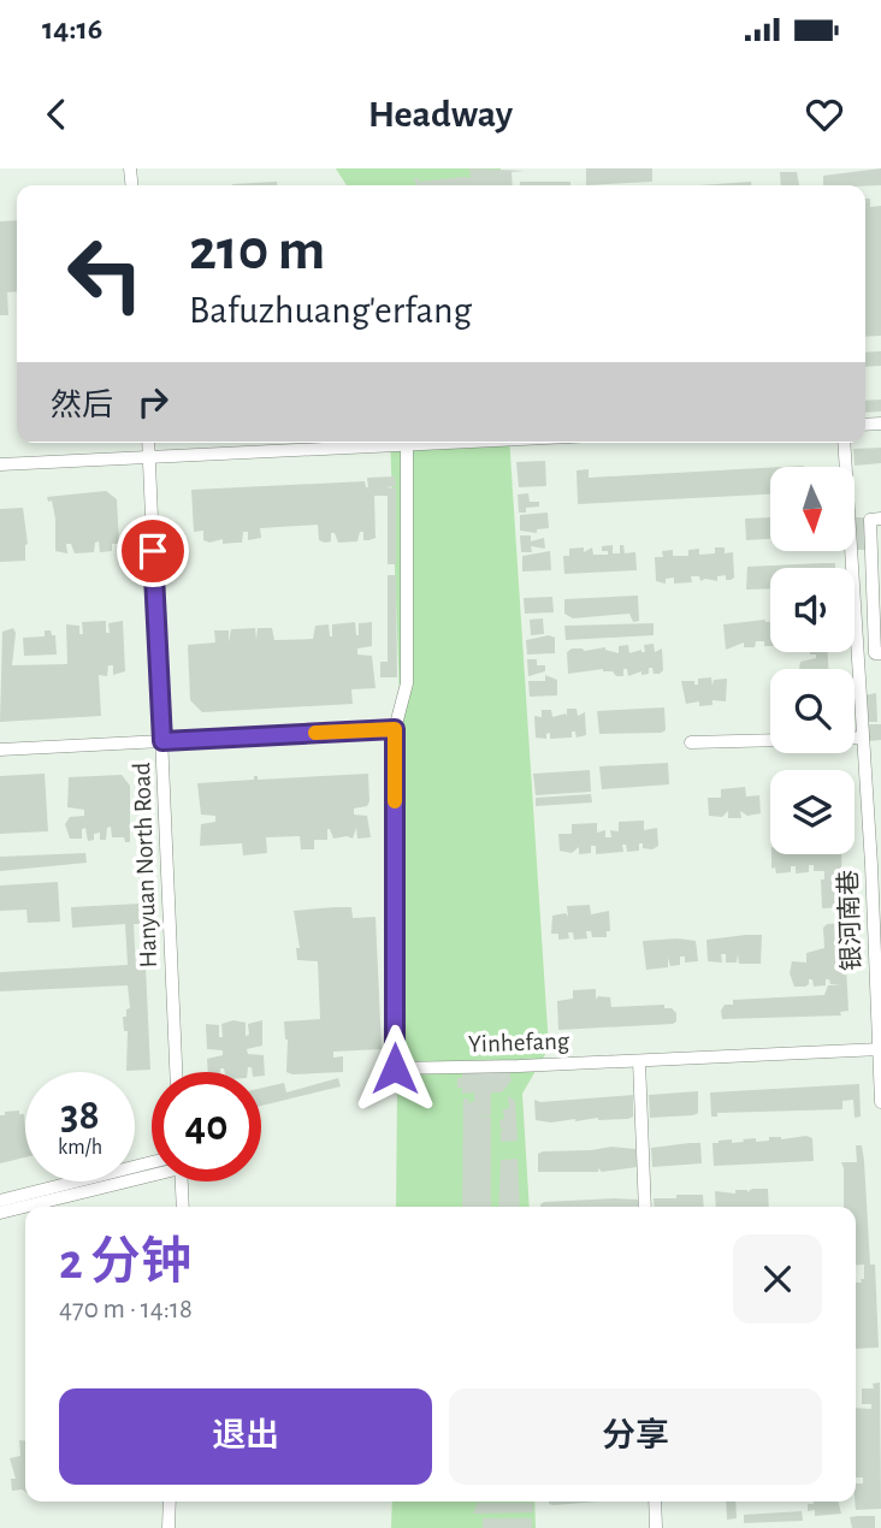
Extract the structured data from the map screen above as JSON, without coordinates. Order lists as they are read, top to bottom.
{
  "streets": {
    "street": ["Hanyuan North Road", "银河南巷", "Yinhefang"]
  },
  "crossings": [
    ["银河南巷", "Yinhefang"]
  ],
  "north": "bottom",
  "page": {
    "status": "14:16",
    "header": "Headway",
    "turn": ["210 m", "Bafuzhuang'erfang"],
    "then": "然后",
    "speed": "38 km/h",
    "limit": "40",
    "heading": ["2 分钟", "470 m · 14:18"],
    "buttons": ["退出", "分享"]
  }
}
